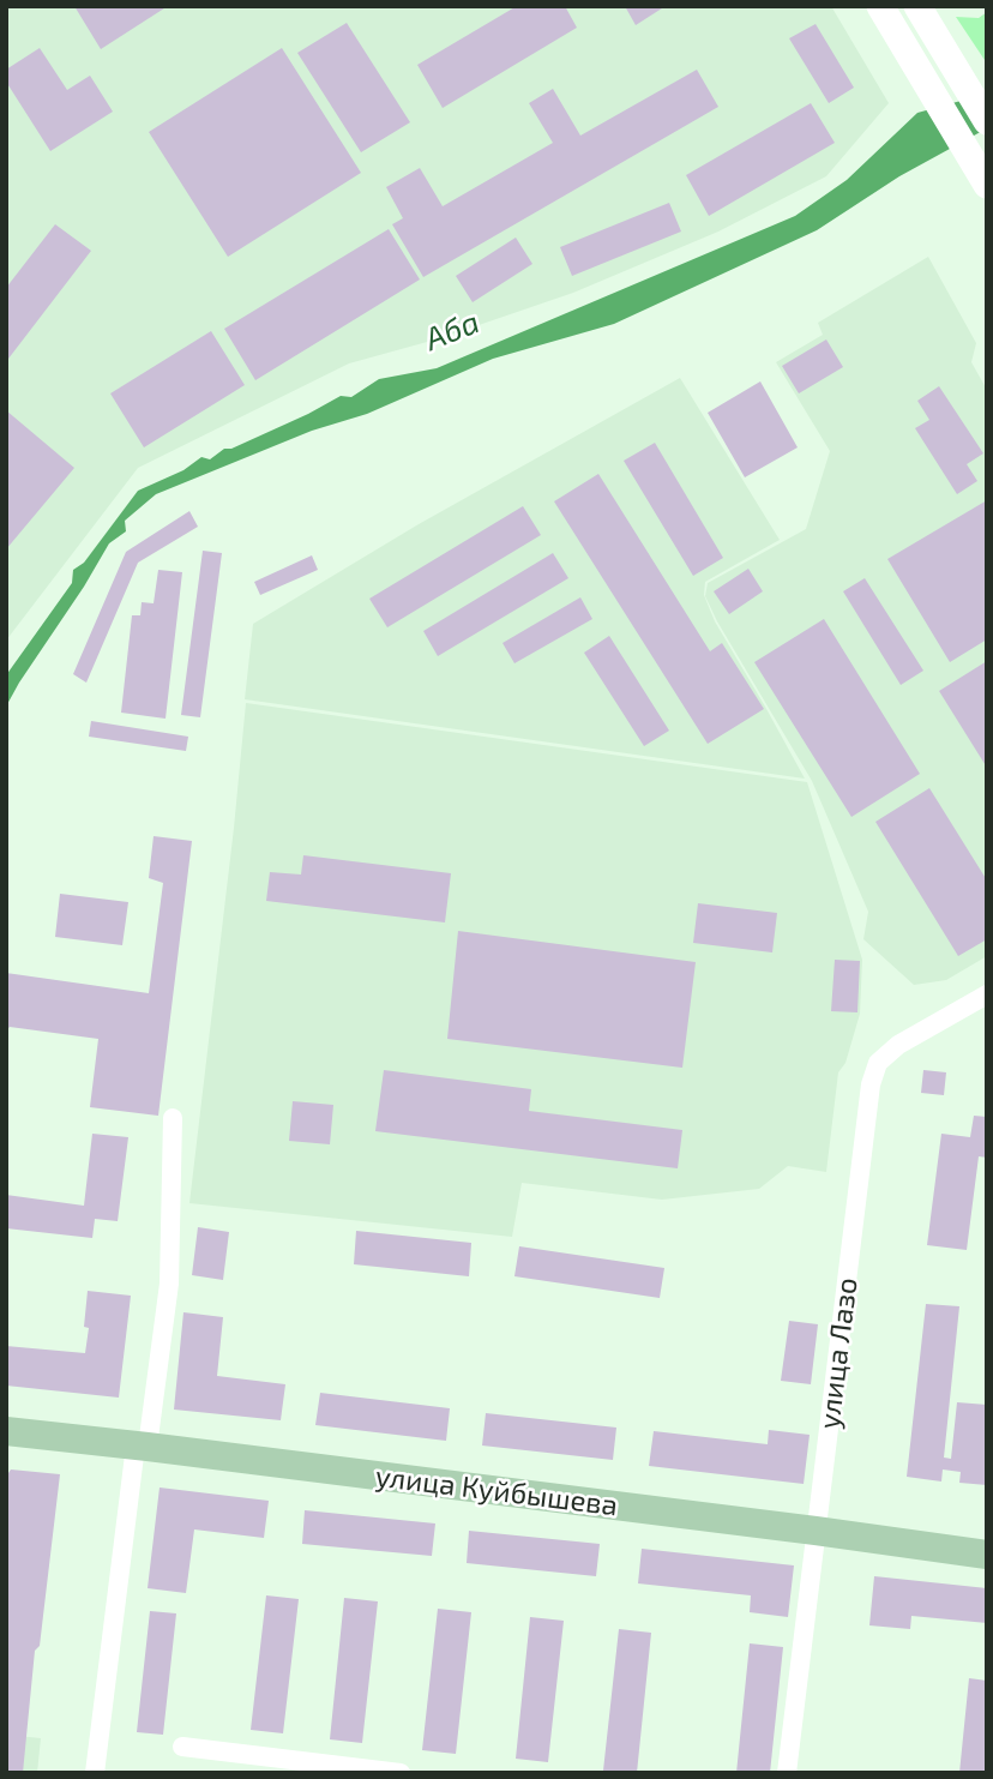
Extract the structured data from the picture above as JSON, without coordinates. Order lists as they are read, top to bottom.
{
  "streets": {
    "main road": ["улица Куйбышева"],
    "street": ["улица Лазо"]
  },
  "crossings": [
    ["улица Лазо", "улица Куйбышева"]
  ],
  "water": ["Аба"]
}
